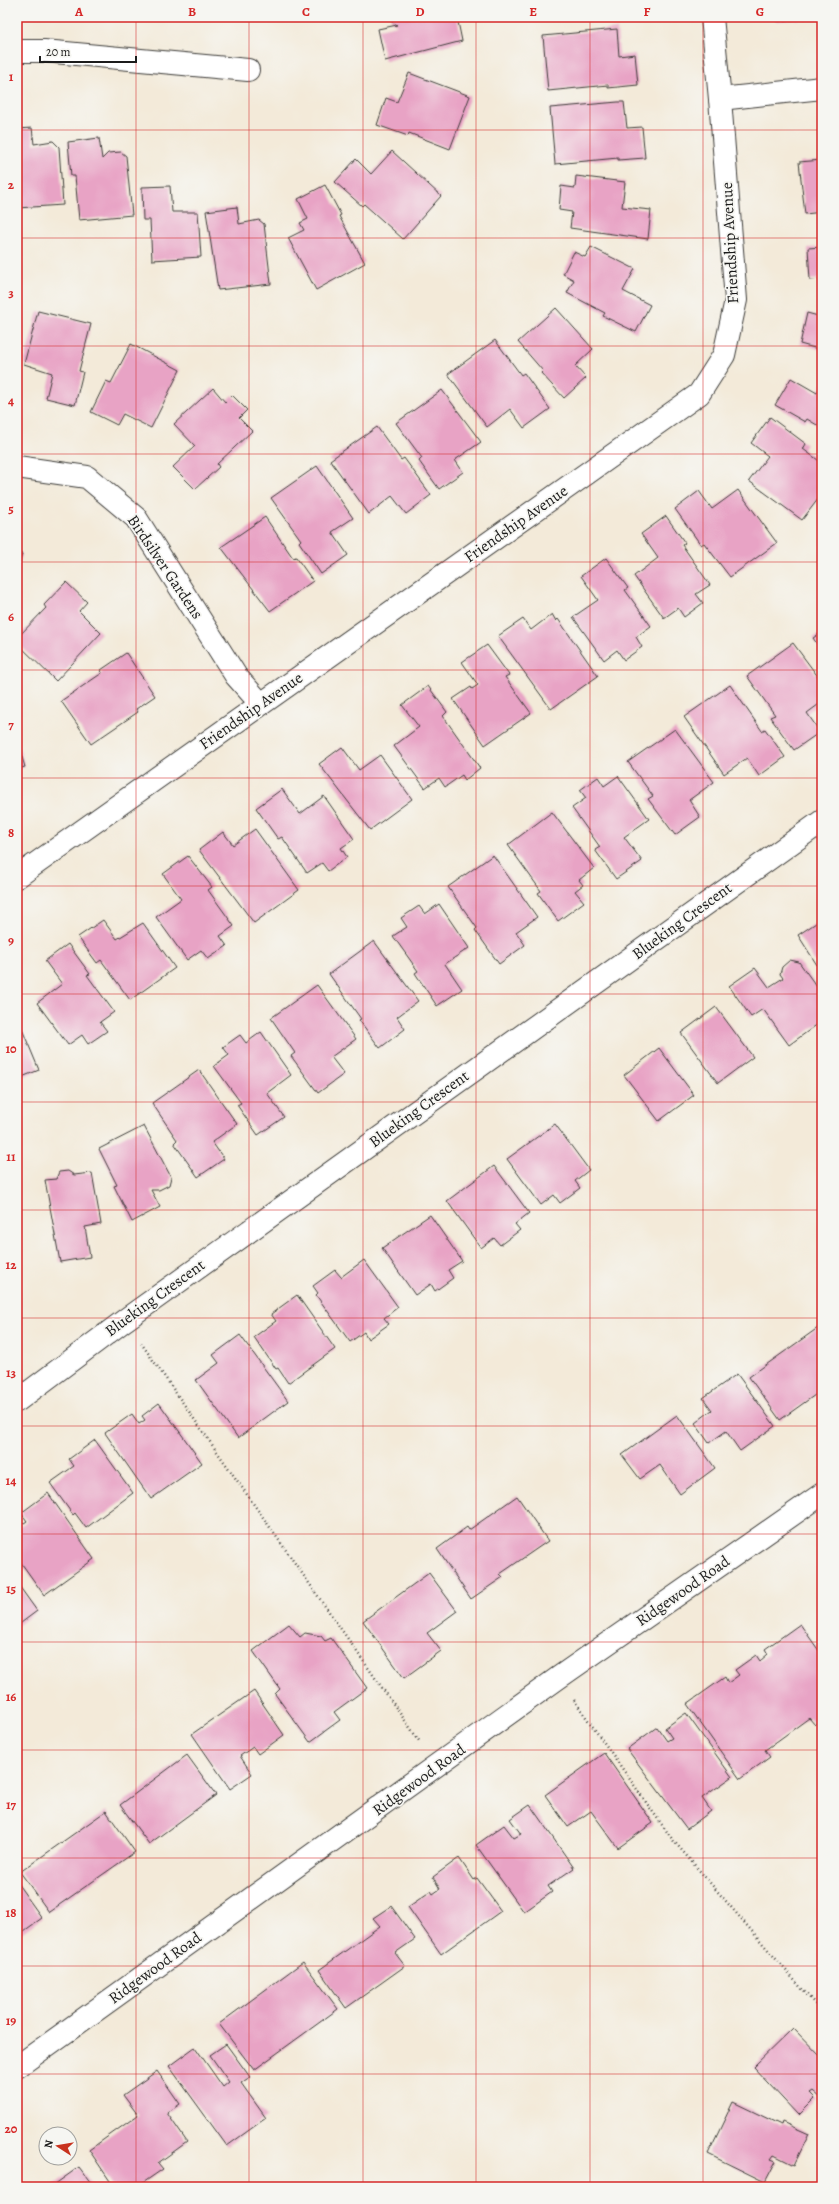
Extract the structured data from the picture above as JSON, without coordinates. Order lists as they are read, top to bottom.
{
  "streets": {
    "street": [
      "Friendship Avenue",
      "Birdsilver Gardens",
      "Blueking Crescent",
      "Ridgewood Road"
    ]
  },
  "crossings": [
    ["Friendship Avenue", "Birdsilver Gardens"]
  ],
  "scale_bar": "20 m",
  "north": "left",
  "grid": {
    "columns": [
      "A",
      "B",
      "C",
      "D",
      "E",
      "F",
      "G"
    ],
    "rows": [
      "1",
      "2",
      "3",
      "4",
      "5",
      "6",
      "7",
      "8",
      "9",
      "10",
      "11",
      "12",
      "13",
      "14",
      "15",
      "16",
      "17",
      "18",
      "19",
      "20"
    ]
  }
}
